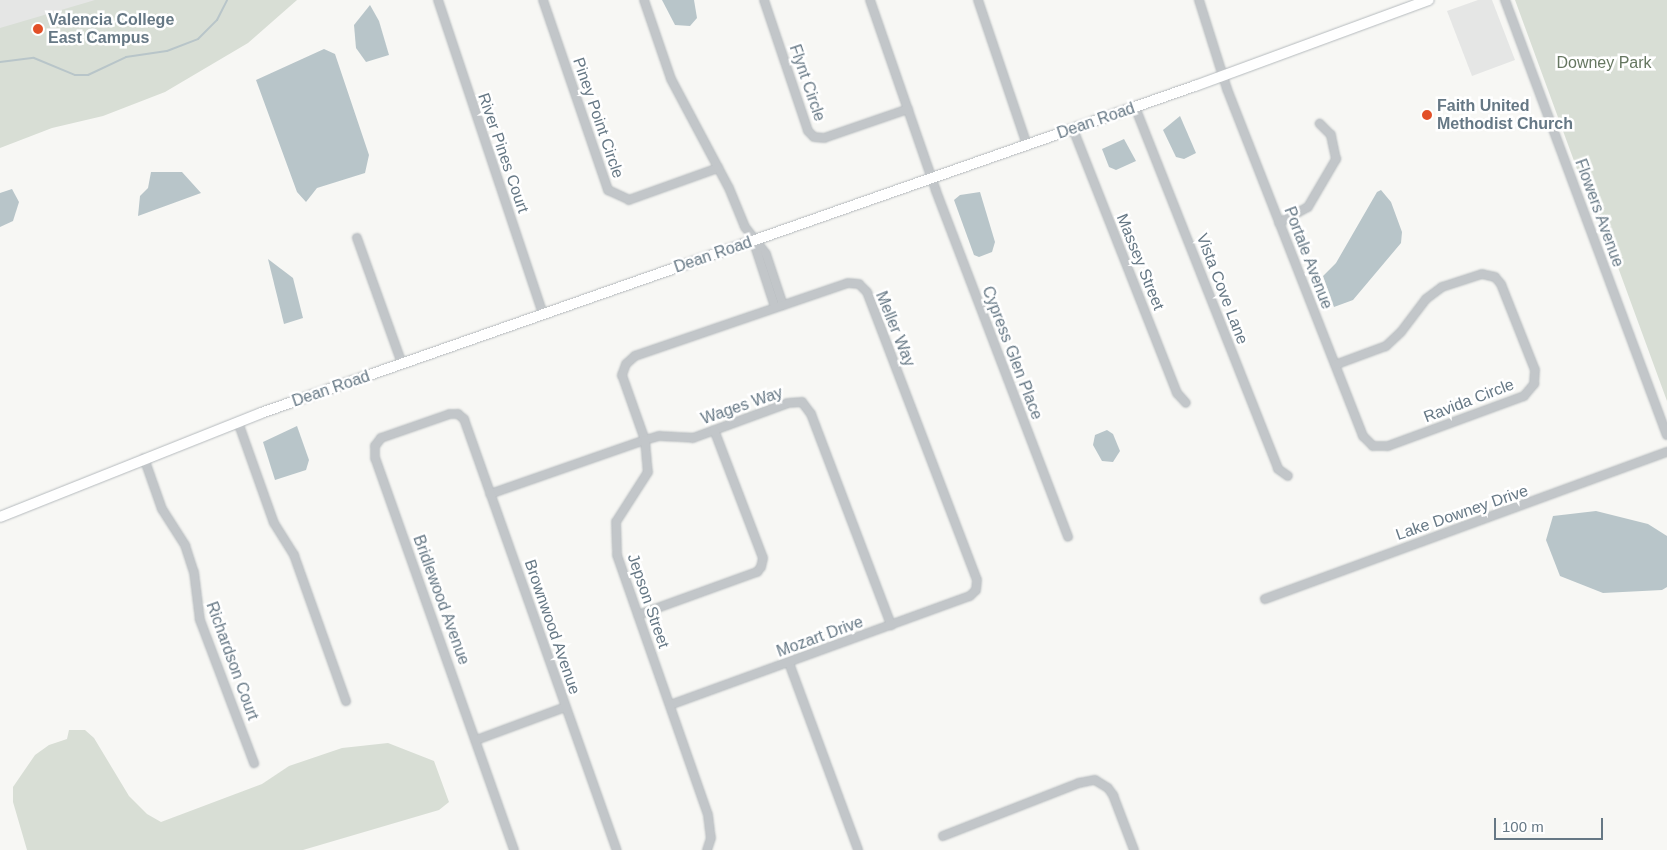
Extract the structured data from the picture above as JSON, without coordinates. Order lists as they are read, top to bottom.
{
  "streets": {
    "main road": ["Dean Road"],
    "street": [
      "Flynt Circle",
      "Piney Point Circle",
      "River Pines Court",
      "Flowers Avenue",
      "Portale Avenue",
      "Massey Street",
      "Vista Cove Lane",
      "Meller Way",
      "Cypress Glen Place",
      "Ravida Circle",
      "Wages Way",
      "Lake Downey Drive",
      "Bridlewood Avenue",
      "Jepson Street",
      "Brownwood Avenue",
      "Mozart Drive",
      "Richardson Court"
    ]
  },
  "crossings": [
    ["Flynt Circle", "Cypress Glen Place"],
    ["Dean Road", "River Pines Court"],
    ["Dean Road", "Portale Avenue"],
    ["Dean Road", "Massey Street"],
    ["Dean Road", "Vista Cove Lane"],
    ["Dean Road", "Cypress Glen Place"],
    ["Dean Road", "Richardson Court"],
    ["Portale Avenue", "Ravida Circle"],
    ["Meller Way", "Jepson Street"],
    ["Meller Way", "Mozart Drive"],
    ["Wages Way", "Jepson Street"],
    ["Wages Way", "Brownwood Avenue"],
    ["Wages Way", "Mozart Drive"],
    ["Bridlewood Avenue", "Brownwood Avenue"],
    ["Jepson Street", "Mozart Drive"]
  ],
  "parks": ["Downey Park"],
  "places": ["Valencia College East Campus", "Faith United Methodist Church"],
  "scale_bar": "100 m"
}
